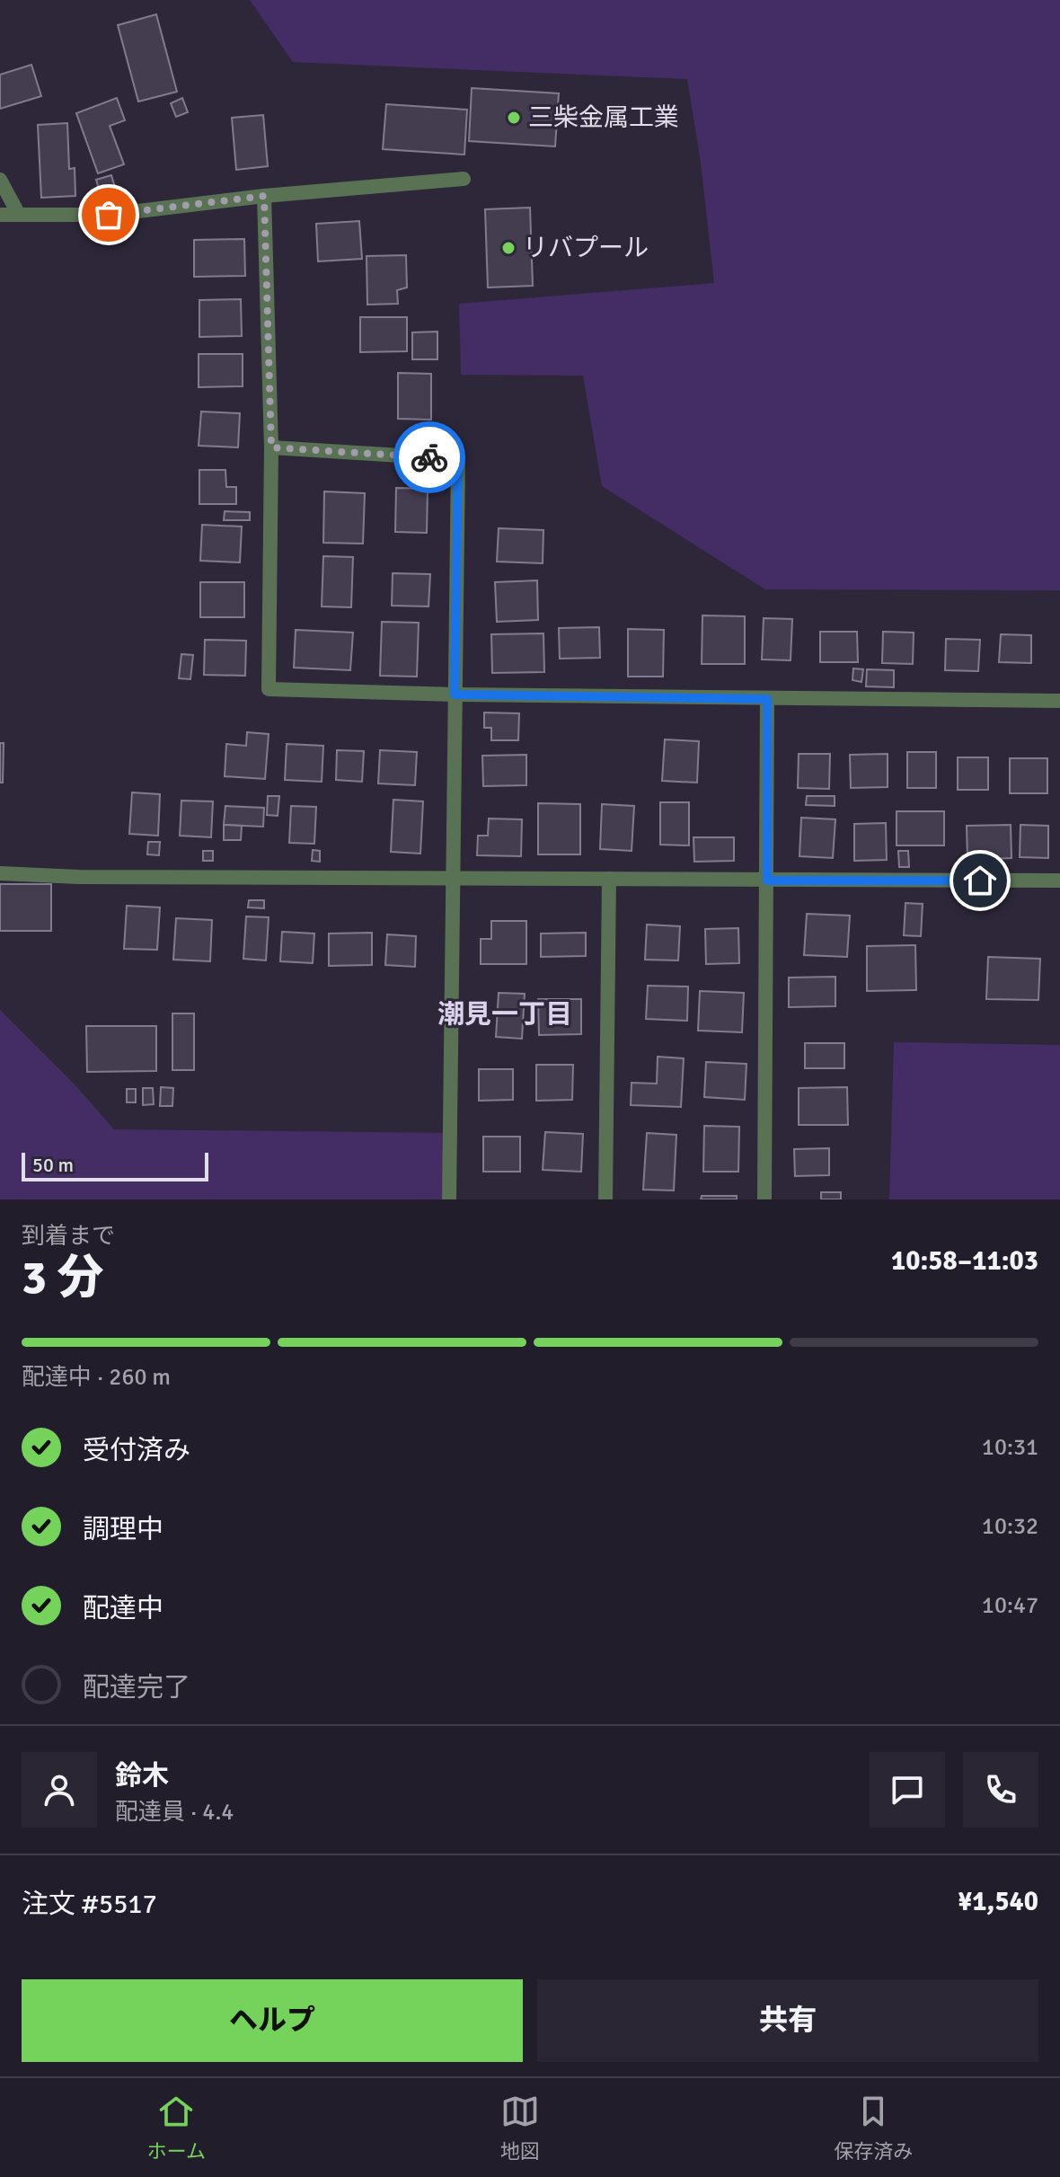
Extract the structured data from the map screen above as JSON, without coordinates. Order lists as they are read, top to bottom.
{
  "districts": ["潮見一丁目"],
  "places": ["三柴金属工業", "リバプール"],
  "scale_bar": "50 m",
  "page": {
    "scale": "50 m",
    "heading": ["3 分", "到着まで", "10:58–11:03"],
    "panel": [
      "鈴木",
      "配達員 · 4.4",
      "注文 #5517",
      "¥1,540"
    ],
    "bar": "配達中 · 260 m",
    "list": [
      ["受付済み", "10:31"],
      ["調理中", "10:32"],
      ["配達中", "10:47"],
      "配達完了"
    ],
    "buttons": ["ヘルプ", "共有"],
    "tabs": ["ホーム", "地図", "保存済み"]
  }
}
